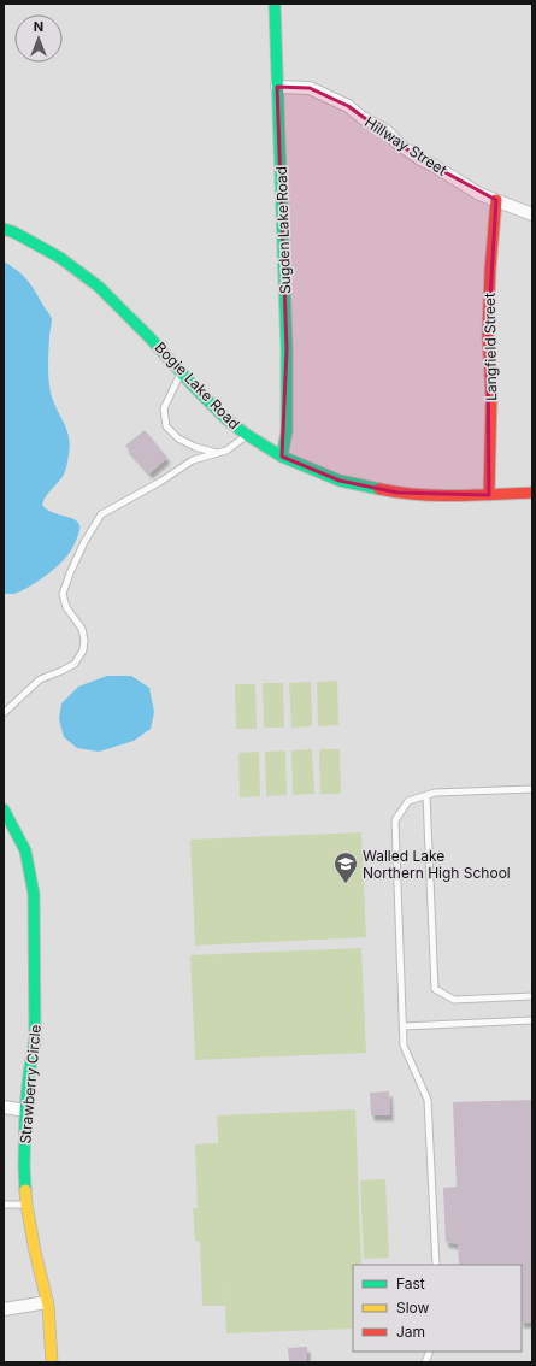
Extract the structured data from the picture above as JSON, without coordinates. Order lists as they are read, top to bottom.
{
  "streets": {
    "street": [
      "Hillway Street",
      "Sugden Lake Road",
      "Langfield Street",
      "Bogie Lake Road",
      "Strawberry Circle"
    ]
  },
  "crossings": [
    ["Hillway Street", "Sugden Lake Road"],
    ["Hillway Street", "Langfield Street"],
    ["Sugden Lake Road", "Bogie Lake Road"],
    ["Langfield Street", "Bogie Lake Road"]
  ],
  "places": {
    "school or university": ["Walled Lake Northern High School"]
  },
  "legend": ["Fast", "Slow", "Jam"],
  "north": "top"
}
